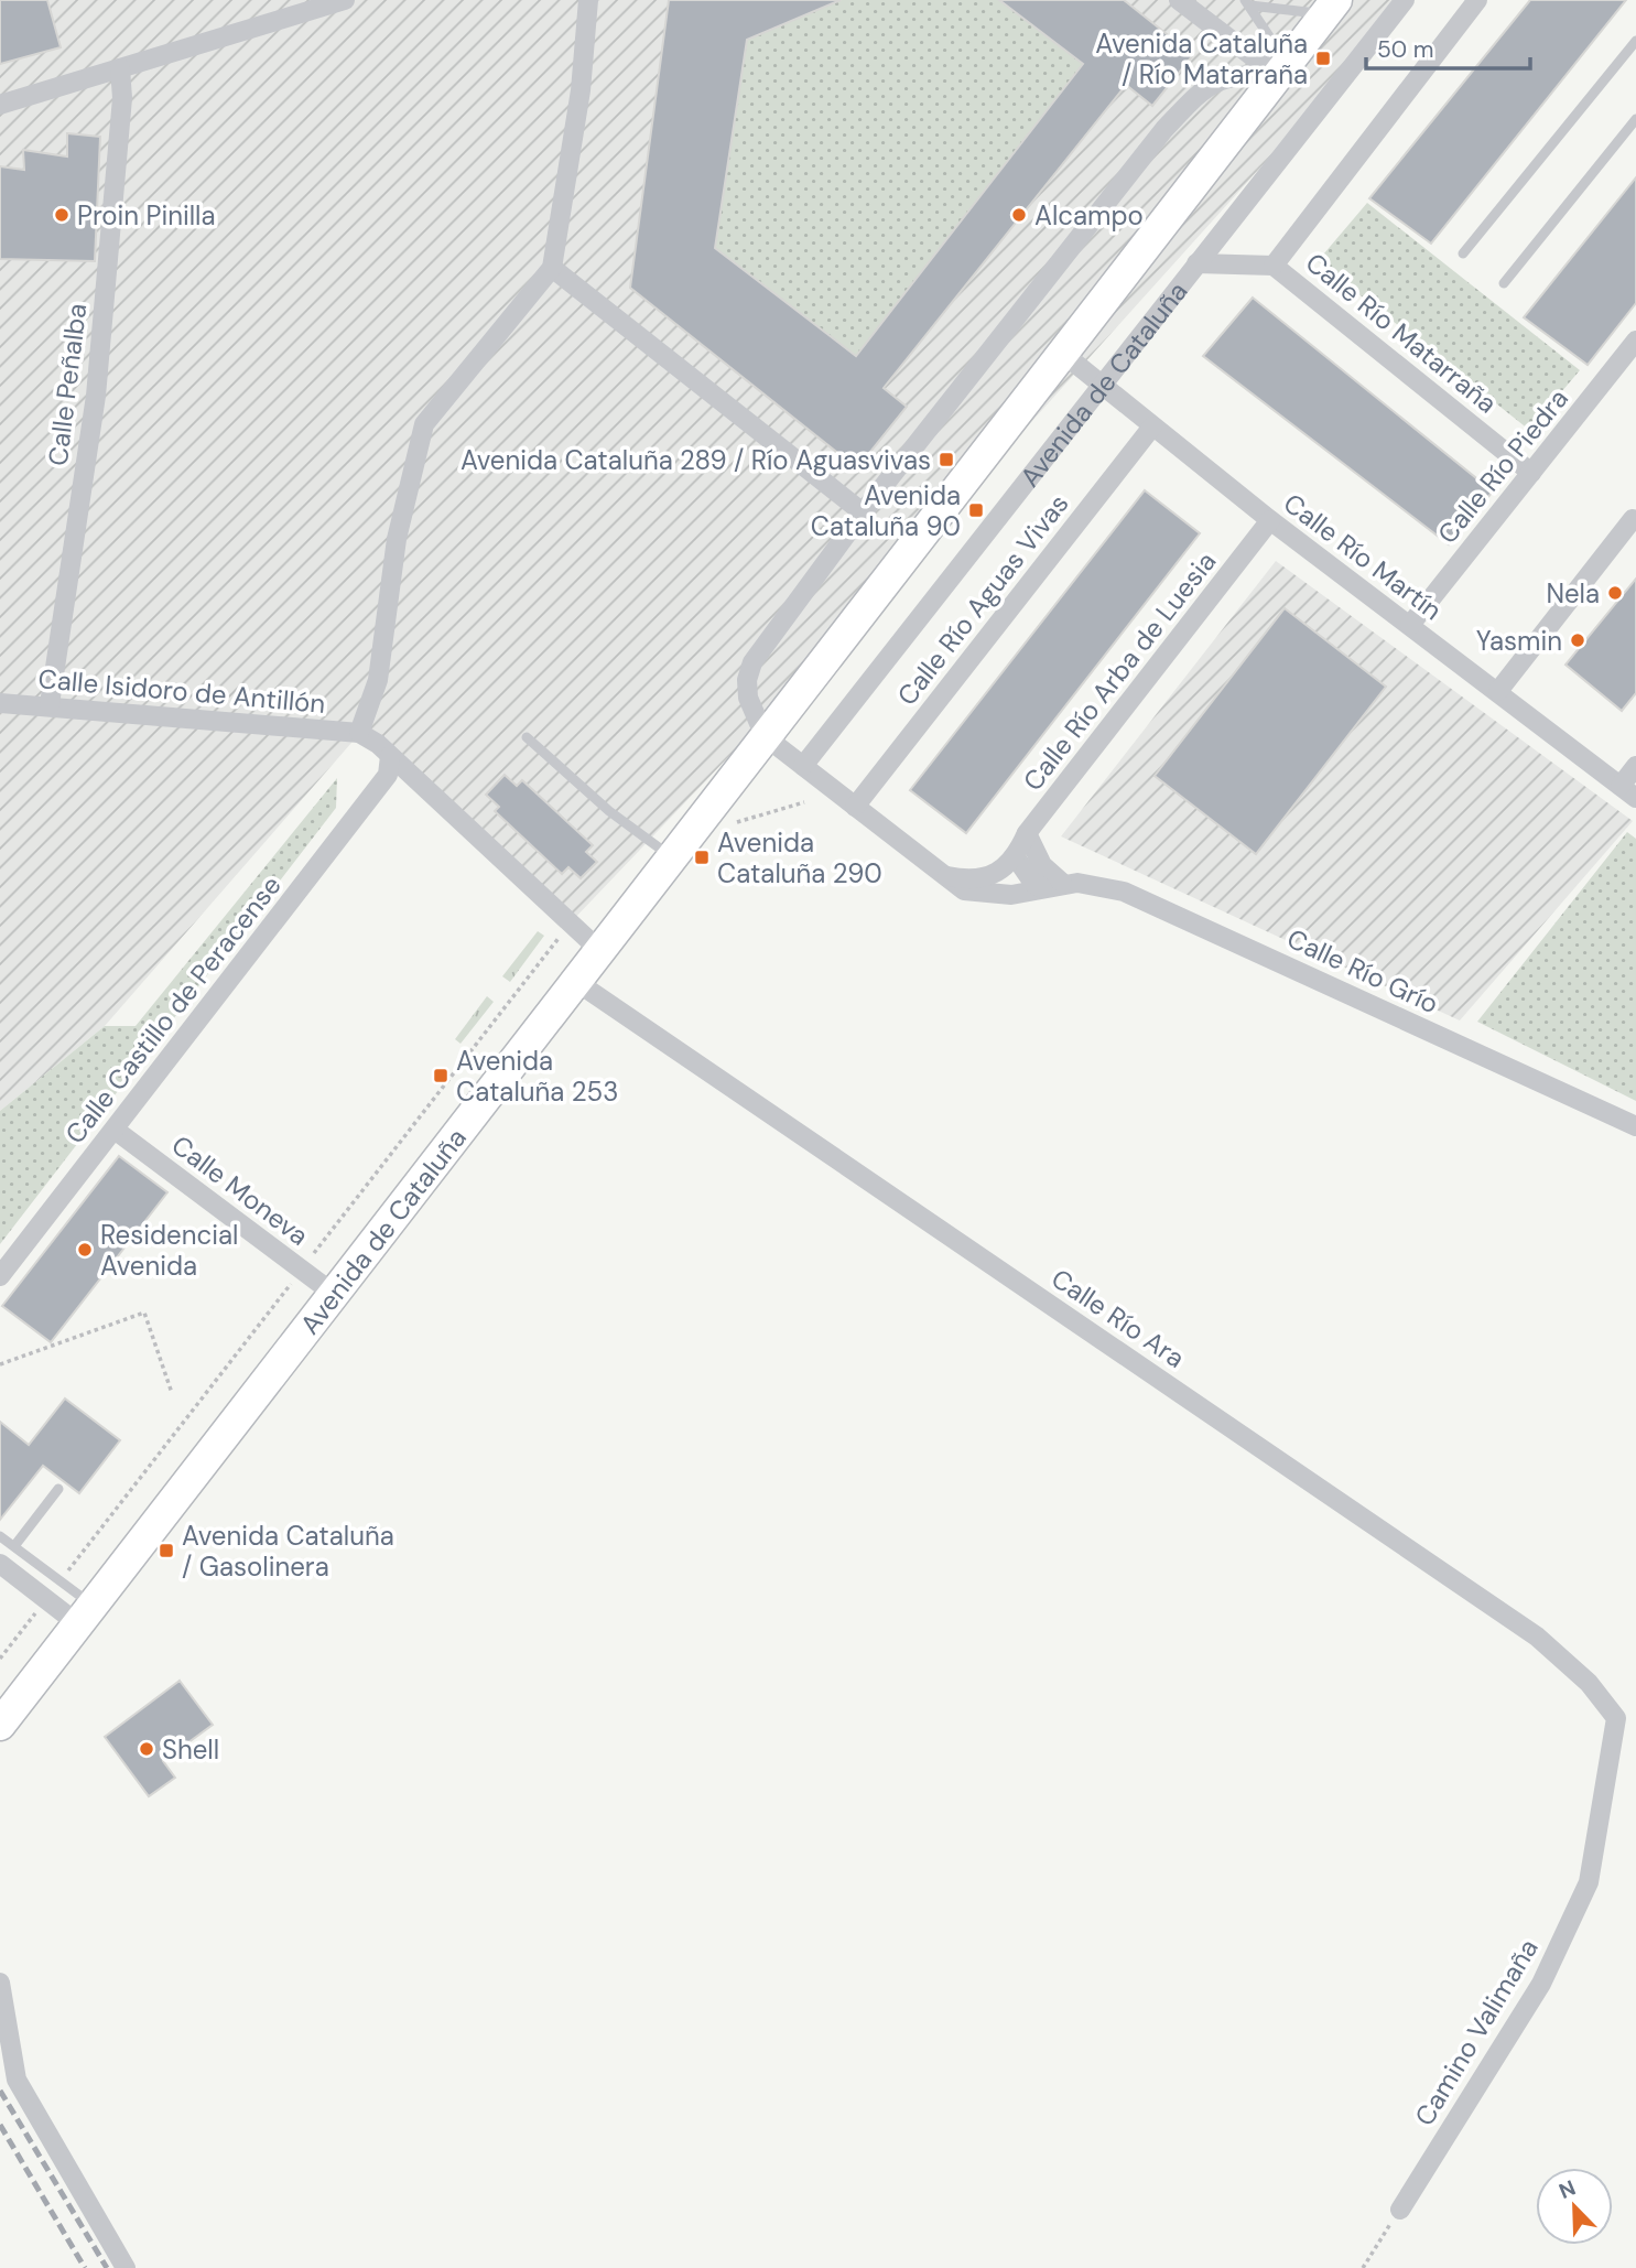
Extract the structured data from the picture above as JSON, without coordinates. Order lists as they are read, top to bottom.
{
  "streets": {
    "main road": ["Avenida de Cataluña"],
    "street": [
      "Calle Río Matarraña",
      "Calle Peñalba",
      "Calle Río Piedra",
      "Calle Río Martín",
      "Calle Río Aguas Vivas",
      "Calle Río Arba de Luesia",
      "Calle Isidoro de Antillón",
      "Calle Río Grío",
      "Calle Castillo de Peracense",
      "Calle Moneva",
      "Calle Río Ara",
      "Camino Valimaña"
    ]
  },
  "crossings": [
    ["Calle Río Matarraña", "Avenida de Cataluña"],
    ["Calle Río Matarraña", "Calle Río Piedra"],
    ["Avenida de Cataluña", "Calle Río Martín"],
    ["Avenida de Cataluña", "Calle Río Grío"],
    ["Avenida de Cataluña", "Calle Moneva"],
    ["Avenida de Cataluña", "Calle Río Ara"],
    ["Calle Peñalba", "Calle Isidoro de Antillón"],
    ["Calle Río Piedra", "Calle Río Martín"],
    ["Calle Río Martín", "Calle Río Aguas Vivas"],
    ["Calle Río Martín", "Calle Río Arba de Luesia"],
    ["Calle Río Aguas Vivas", "Calle Río Grío"],
    ["Calle Castillo de Peracense", "Calle Moneva"],
    ["Calle Río Ara", "Camino Valimaña"]
  ],
  "places": {
    "transit": [
      "Avenida Cataluña / Río Matarraña",
      "Avenida Cataluña 289 / Río Aguasvivas",
      "Avenida Cataluña 90",
      "Avenida Cataluña 290",
      "Avenida Cataluña 253",
      "Avenida Cataluña / Gasolinera"
    ],
    "other": [
      "Proin Pinilla",
      "Alcampo",
      "Nela",
      "Yasmin",
      "Residencial Avenida",
      "Shell"
    ]
  },
  "scale_bar": "50 m",
  "north": "top left"
}
